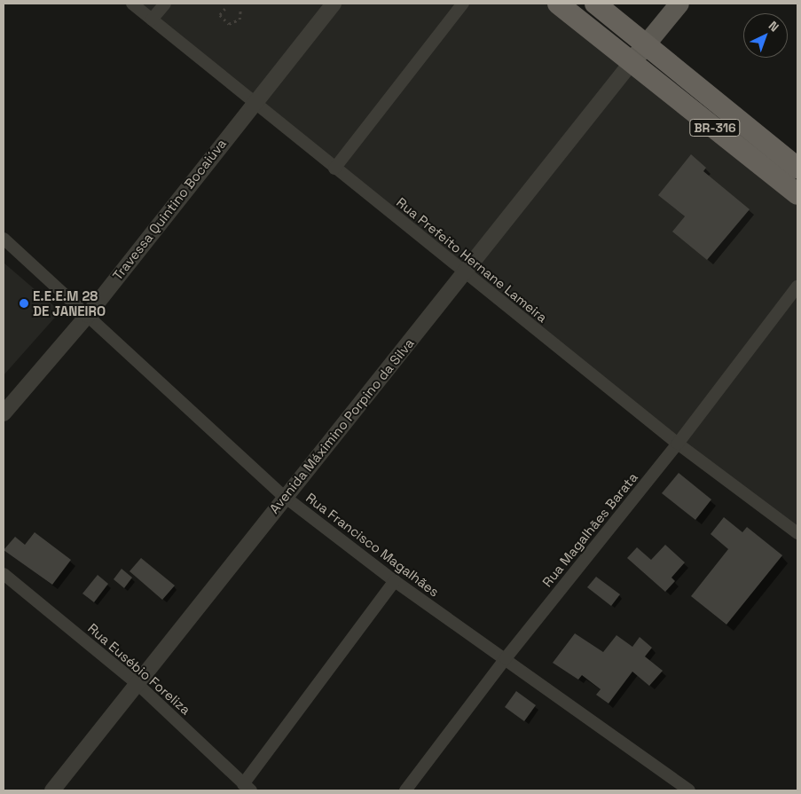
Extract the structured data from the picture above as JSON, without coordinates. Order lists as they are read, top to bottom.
{
  "streets": {
    "highway": ["BR-316"],
    "street": [
      "Travessa Quintino Bocaiúva",
      "Rua Prefeito Hernane Lameira",
      "Avenida Máximino Porpino da Silva",
      "Rua Magalhães Barata",
      "Rua Francisco Magalhães",
      "Rua Eusébio Foreliza"
    ]
  },
  "crossings": [
    ["BR-316", "Avenida Máximino Porpino da Silva"],
    ["Travessa Quintino Bocaiúva", "Rua Prefeito Hernane Lameira"],
    ["Travessa Quintino Bocaiúva", "Rua Francisco Magalhães"],
    ["Rua Prefeito Hernane Lameira", "Avenida Máximino Porpino da Silva"],
    ["Rua Prefeito Hernane Lameira", "Rua Magalhães Barata"],
    ["Avenida Máximino Porpino da Silva", "Rua Francisco Magalhães"],
    ["Avenida Máximino Porpino da Silva", "Rua Eusébio Foreliza"],
    ["Rua Magalhães Barata", "Rua Francisco Magalhães"]
  ],
  "places": ["E.E.E.M 28 DE JANEIRO"],
  "north": "top right"
}
